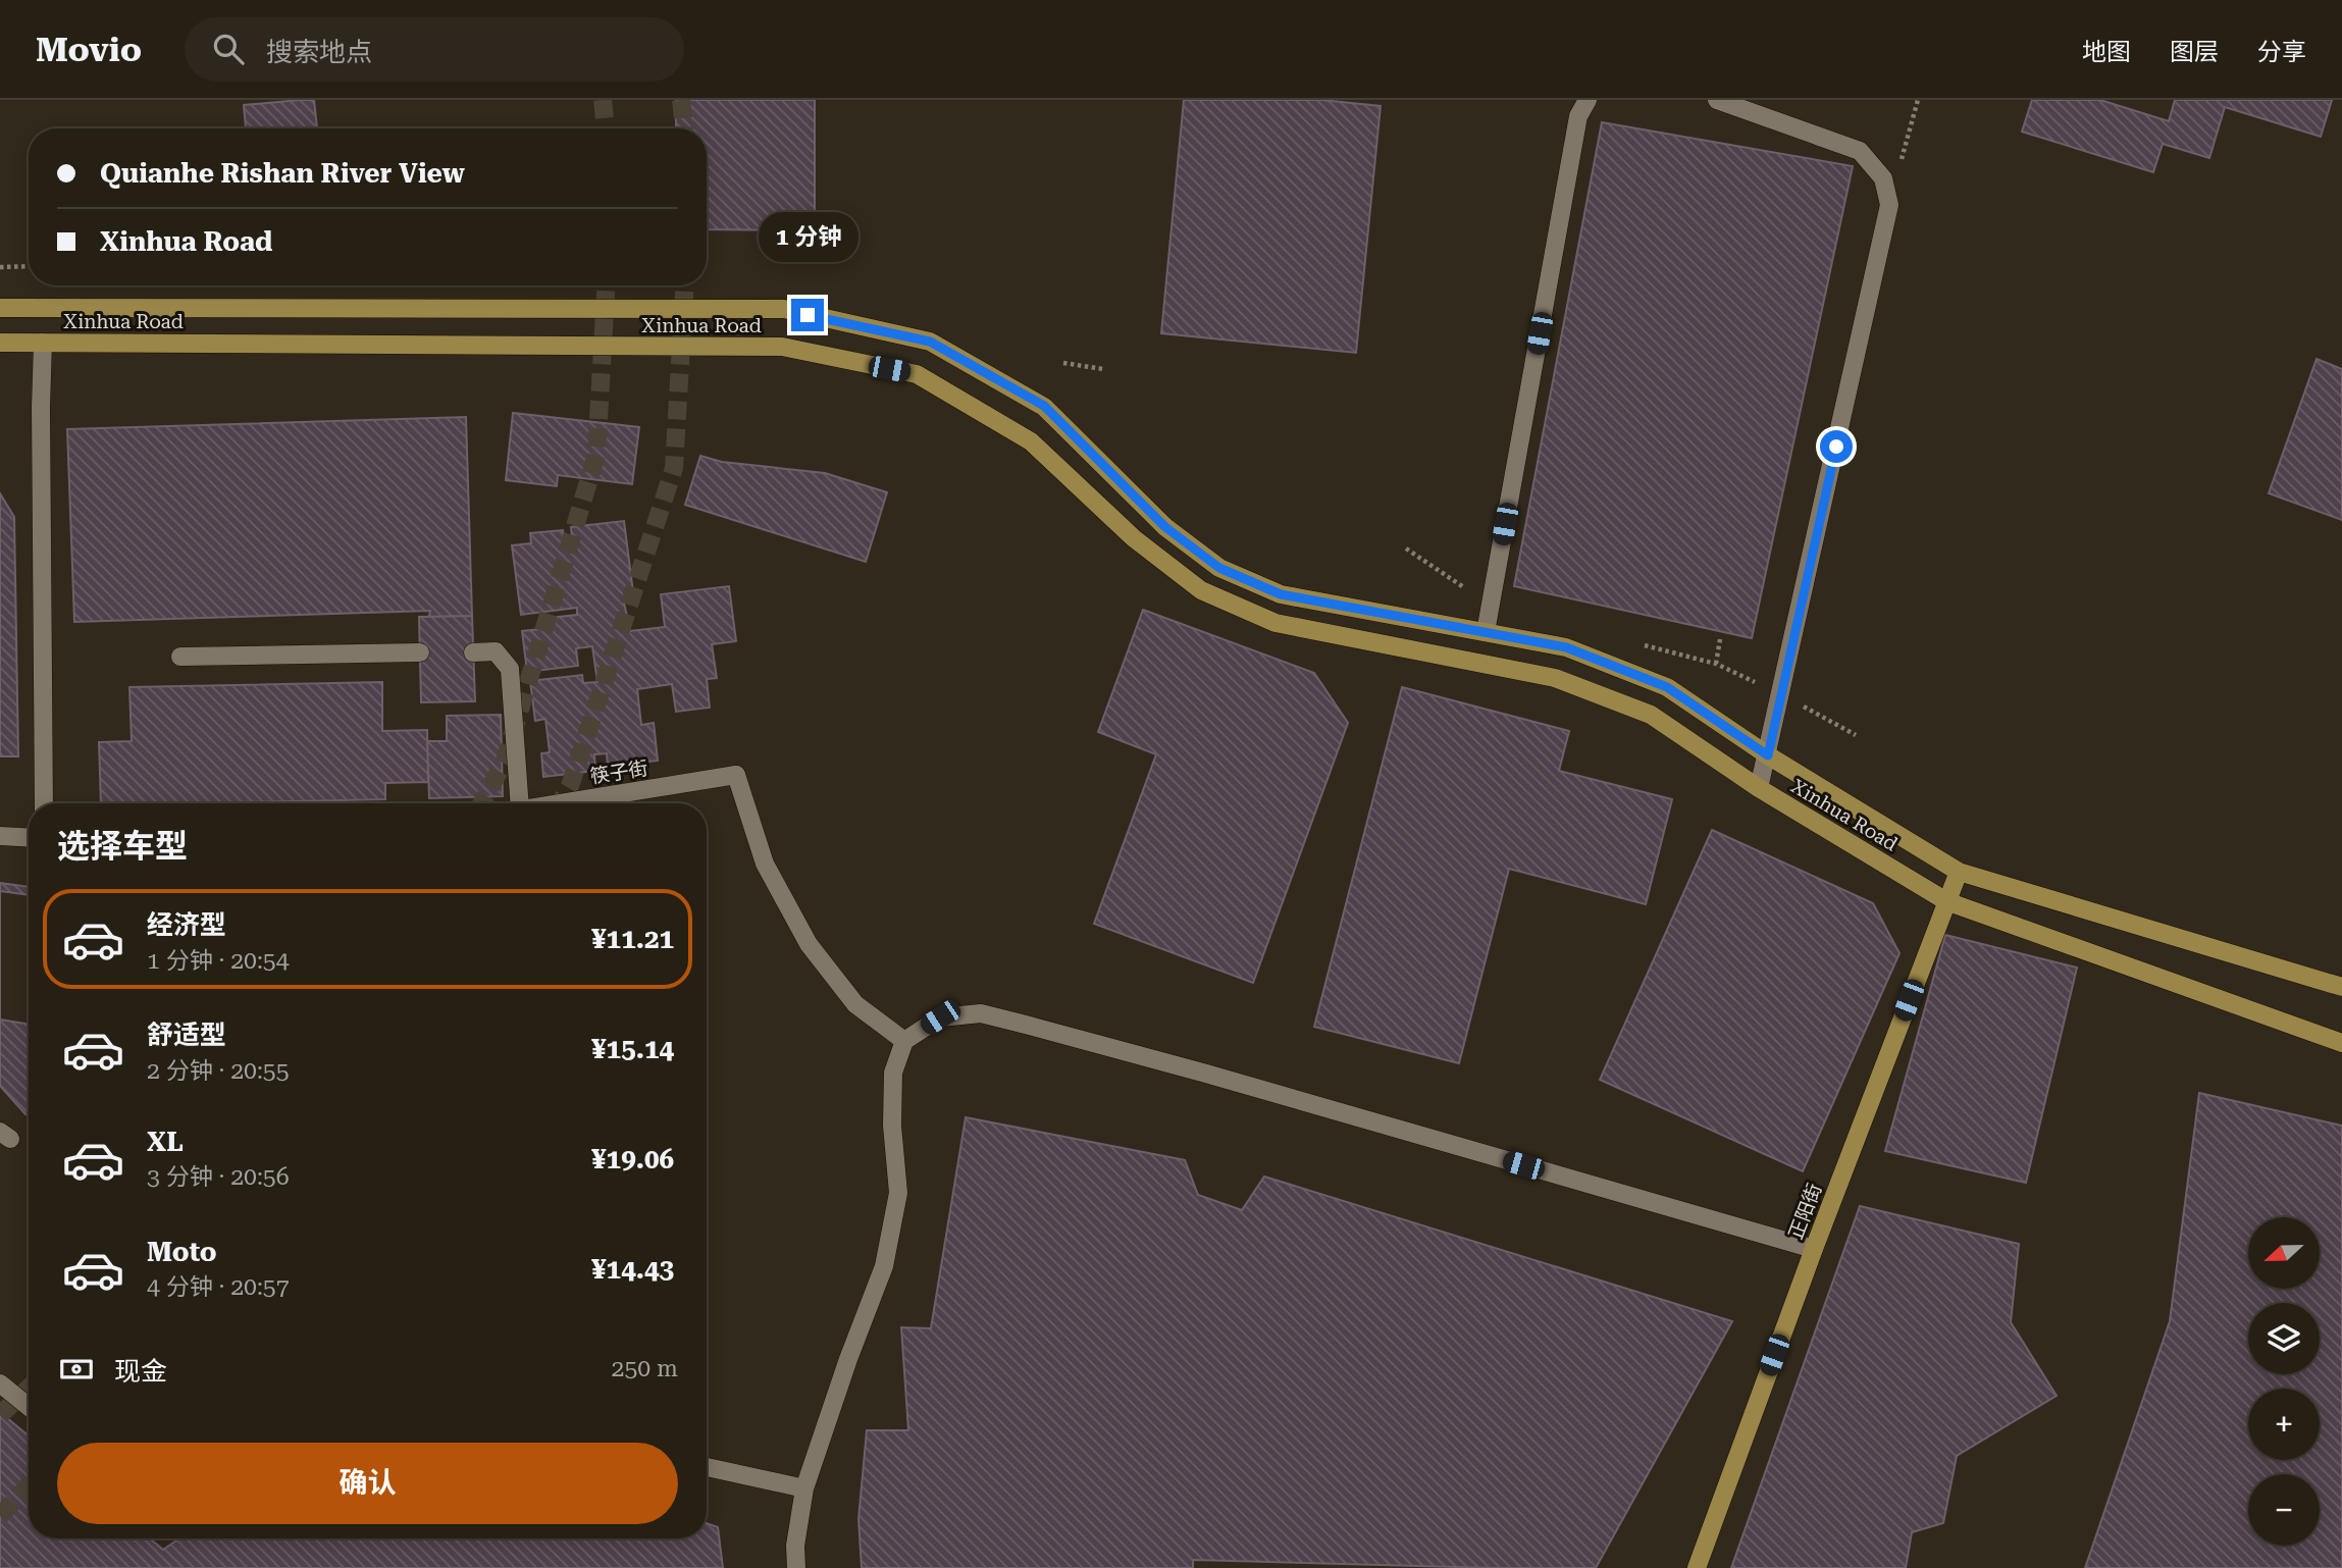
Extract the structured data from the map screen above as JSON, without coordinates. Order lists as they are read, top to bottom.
{
  "streets": {
    "main road": ["Xinhua Road", "正阳街"],
    "street": ["筷子街"]
  },
  "crossings": [
    ["Xinhua Road", "正阳街"]
  ],
  "north": "left",
  "page": {
    "header": "Movio",
    "search": "搜索地点",
    "nav": ["地图", "图层", "分享"],
    "banner": ["Quianhe Rishan River View", "Xinhua Road"],
    "bubble": "1 分钟",
    "heading": "选择车型",
    "list": [
      {
        "name": "经济型",
        "note": "1 分钟 · 20:54",
        "value": "¥11.21"
      },
      {
        "name": "舒适型",
        "note": "2 分钟 · 20:55",
        "value": "¥15.14"
      },
      {
        "name": "XL",
        "note": "3 分钟 · 20:56",
        "value": "¥19.06"
      },
      {
        "name": "Moto",
        "note": "4 分钟 · 20:57",
        "value": "¥14.43"
      }
    ],
    "map_buttons": ["+", "−"],
    "pay": ["现金", "250 m"],
    "buttons": "确认"
  }
}
